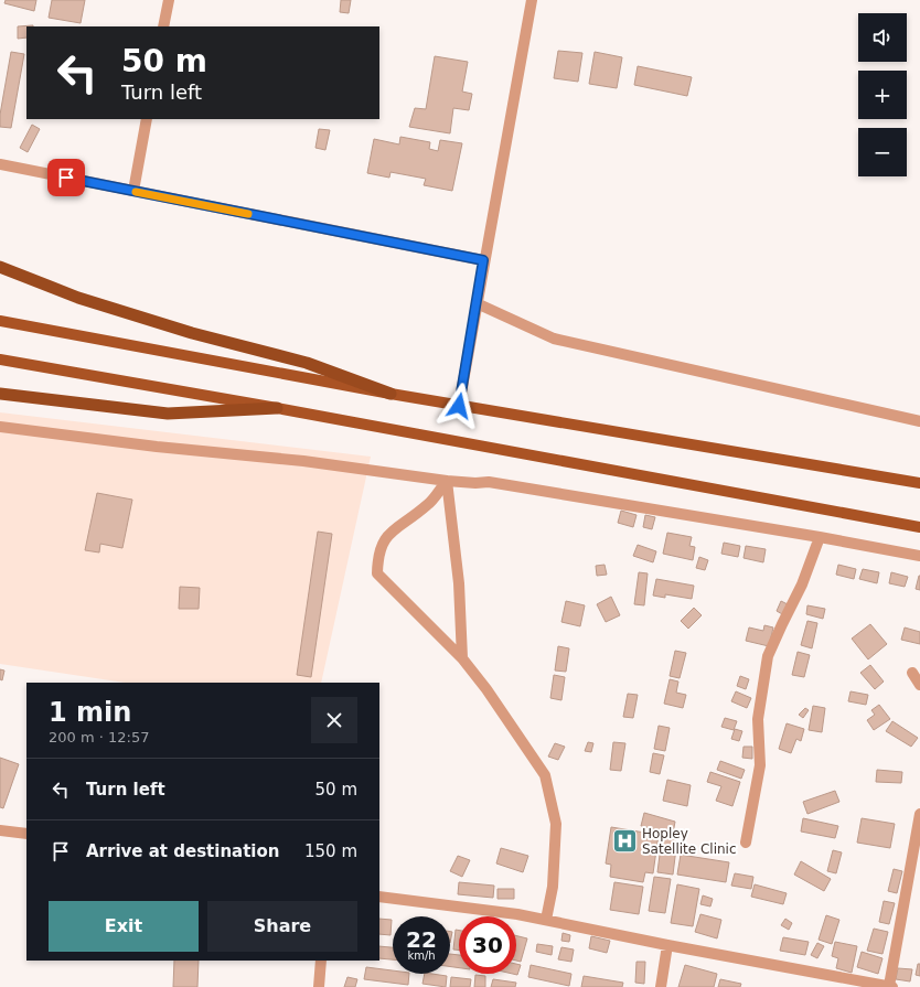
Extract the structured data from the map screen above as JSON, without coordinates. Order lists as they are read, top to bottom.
{
  "places": {
    "hospital": ["Hopley Satellite Clinic"]
  },
  "page": {
    "map_buttons": ["+", "−"],
    "turn": ["50 m", "Turn left"],
    "heading": ["1 min", "200 m · 12:57"],
    "list": [
      {
        "name": "Turn left",
        "value": "50 m"
      },
      {
        "name": "Arrive at destination",
        "value": "150 m"
      }
    ],
    "buttons": ["Exit", "Share"],
    "speed": "22 km/h",
    "limit": "30"
  }
}
